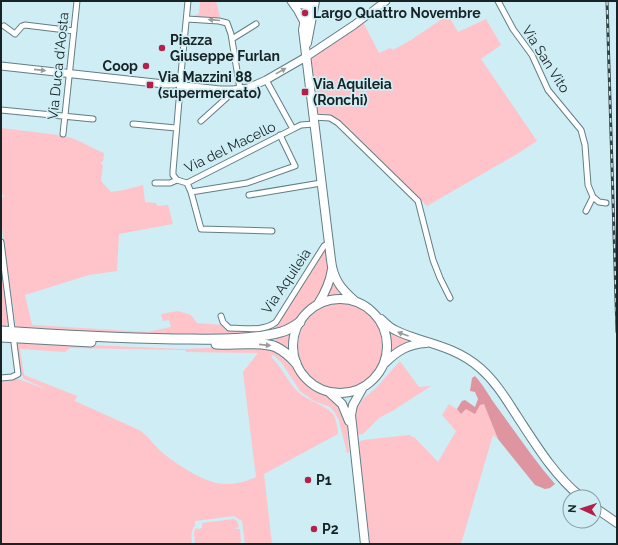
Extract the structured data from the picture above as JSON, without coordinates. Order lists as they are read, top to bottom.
{
  "streets": {
    "main road": ["Via Aquileia"],
    "street": ["Via San Vito", "Via Duca d'Aosta", "Via del Macello"]
  },
  "crossings": [
    ["Via del Macello", "Via Aquileia"]
  ],
  "places": {
    "other": [
      "Largo Quattro Novembre",
      "Piazza Giuseppe Furlan",
      "Coop",
      "P1",
      "P2"
    ],
    "transit": ["Via Mazzini 88 (supermercato)", "Via Aquileia (Ronchi)"]
  },
  "north": "left"
}
